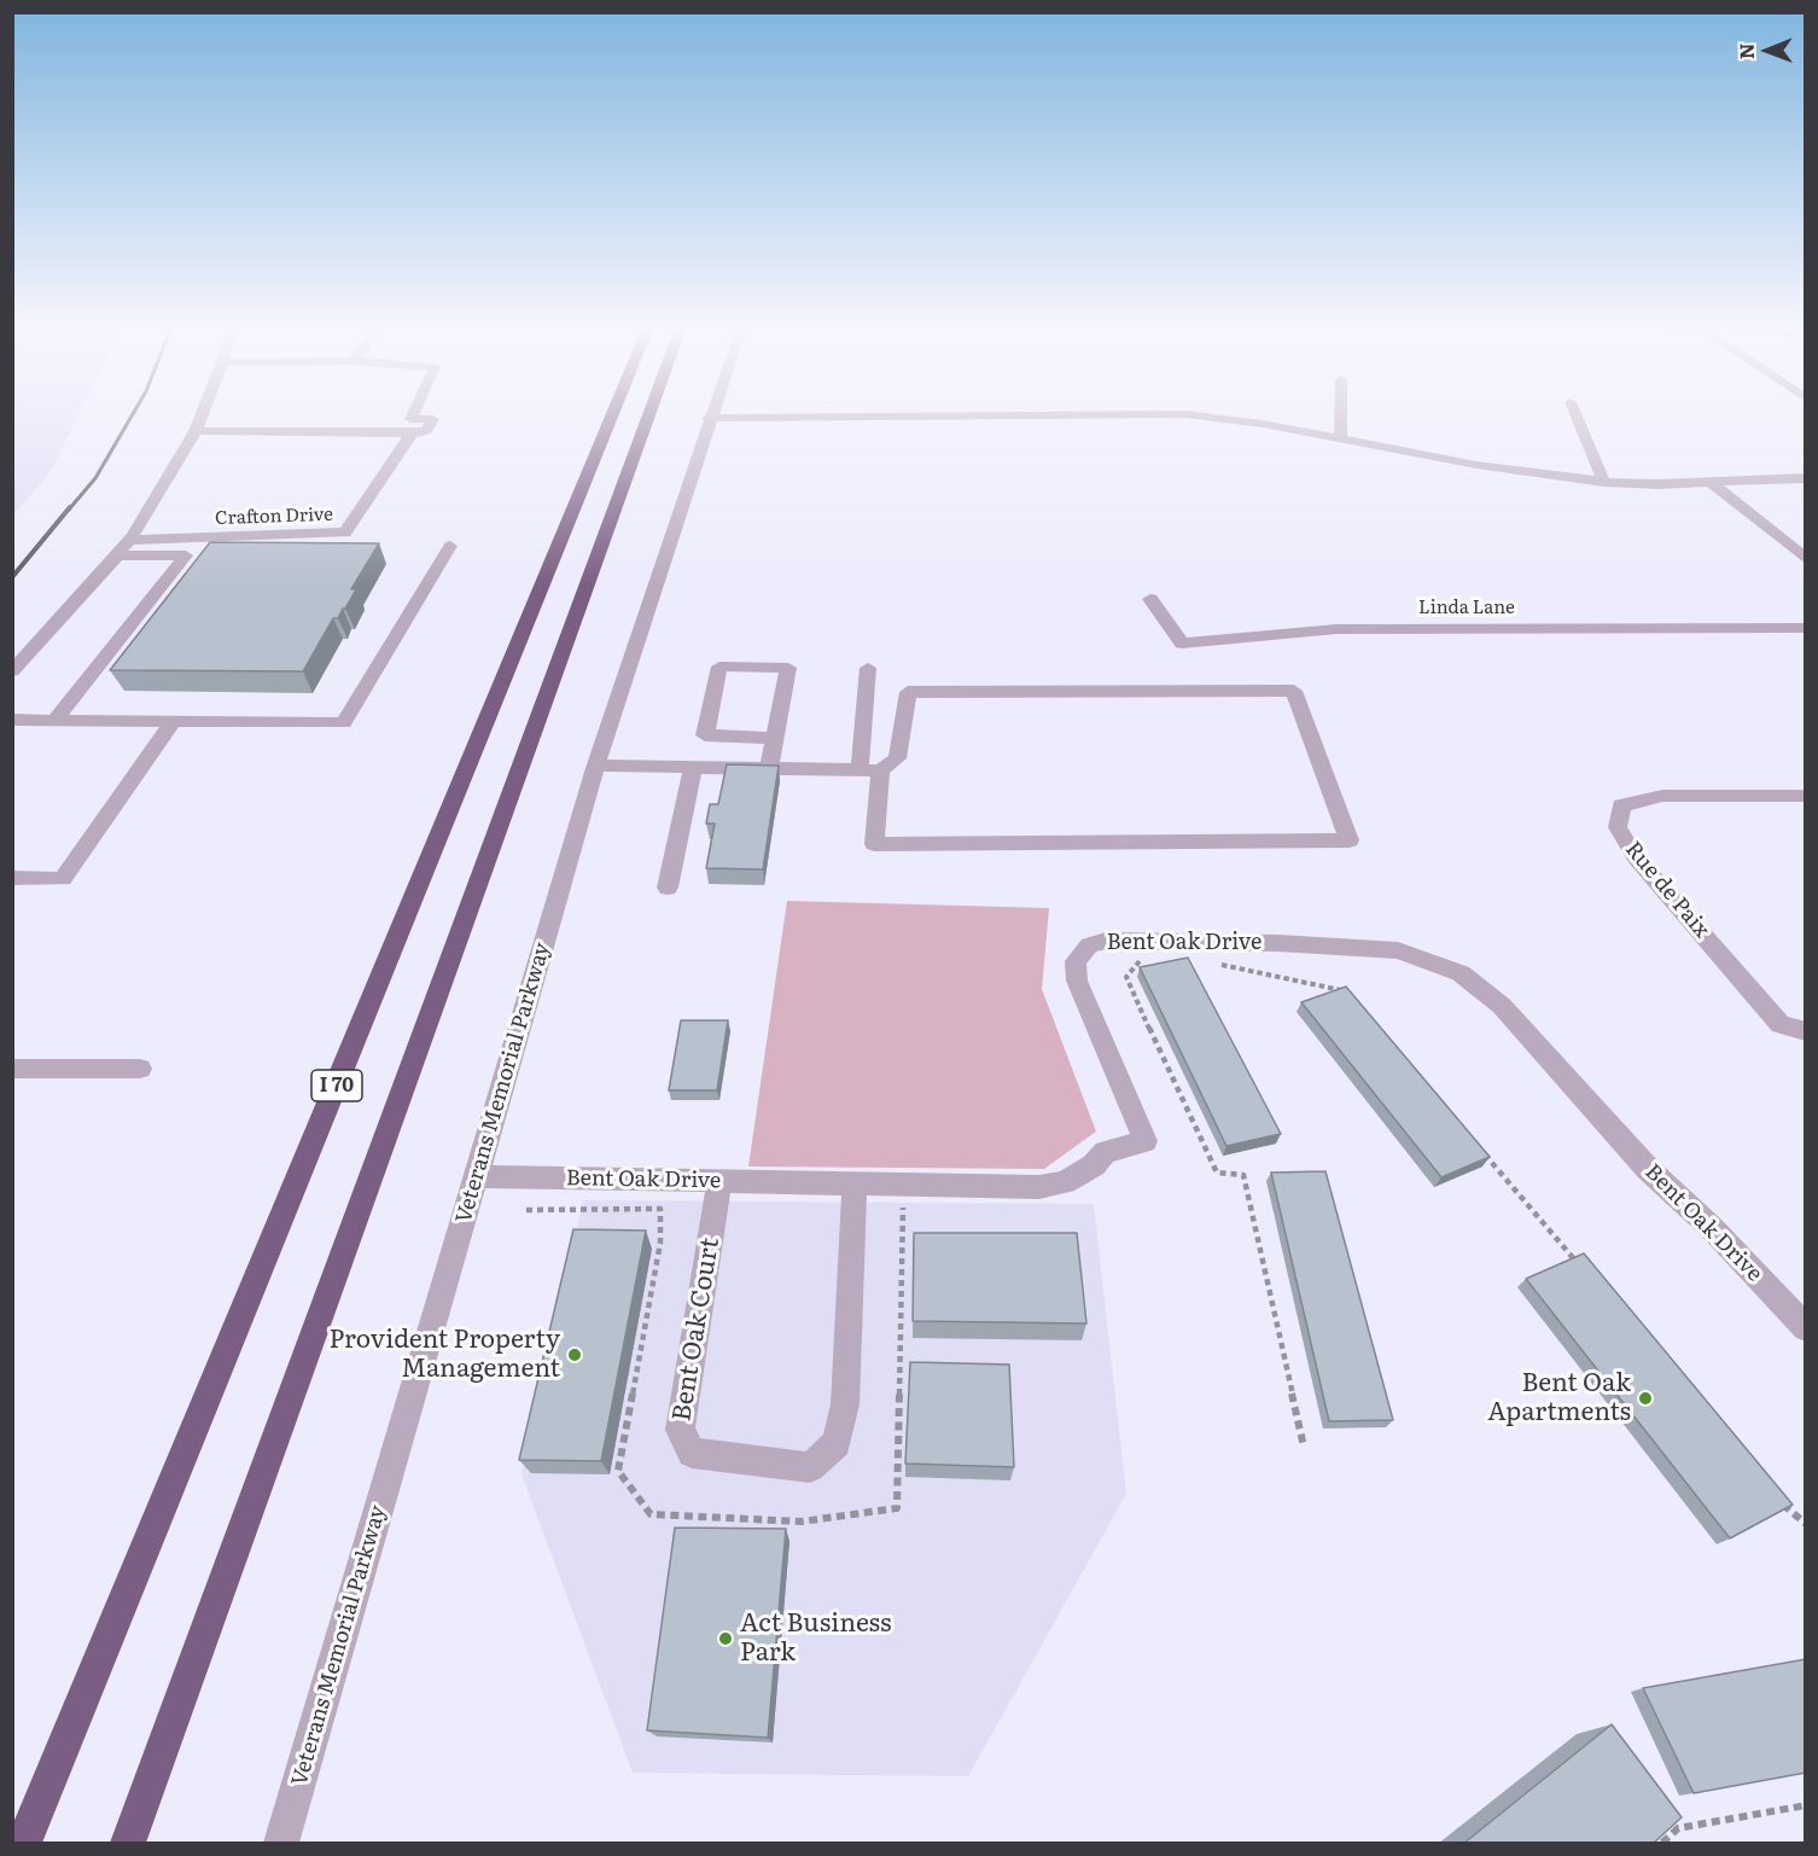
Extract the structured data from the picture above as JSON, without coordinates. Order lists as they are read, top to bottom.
{
  "streets": {
    "highway": ["I 70"],
    "street": [
      "Crafton Drive",
      "Linda Lane",
      "Rue de Paix",
      "Bent Oak Drive",
      "Veterans Memorial Parkway",
      "Bent Oak Court"
    ]
  },
  "crossings": [
    ["Bent Oak Drive", "Veterans Memorial Parkway"],
    ["Bent Oak Drive", "Bent Oak Court"]
  ],
  "places": ["Provident Property Management", "Bent Oak Apartments", "Act Business Park"],
  "north": "left"
}
